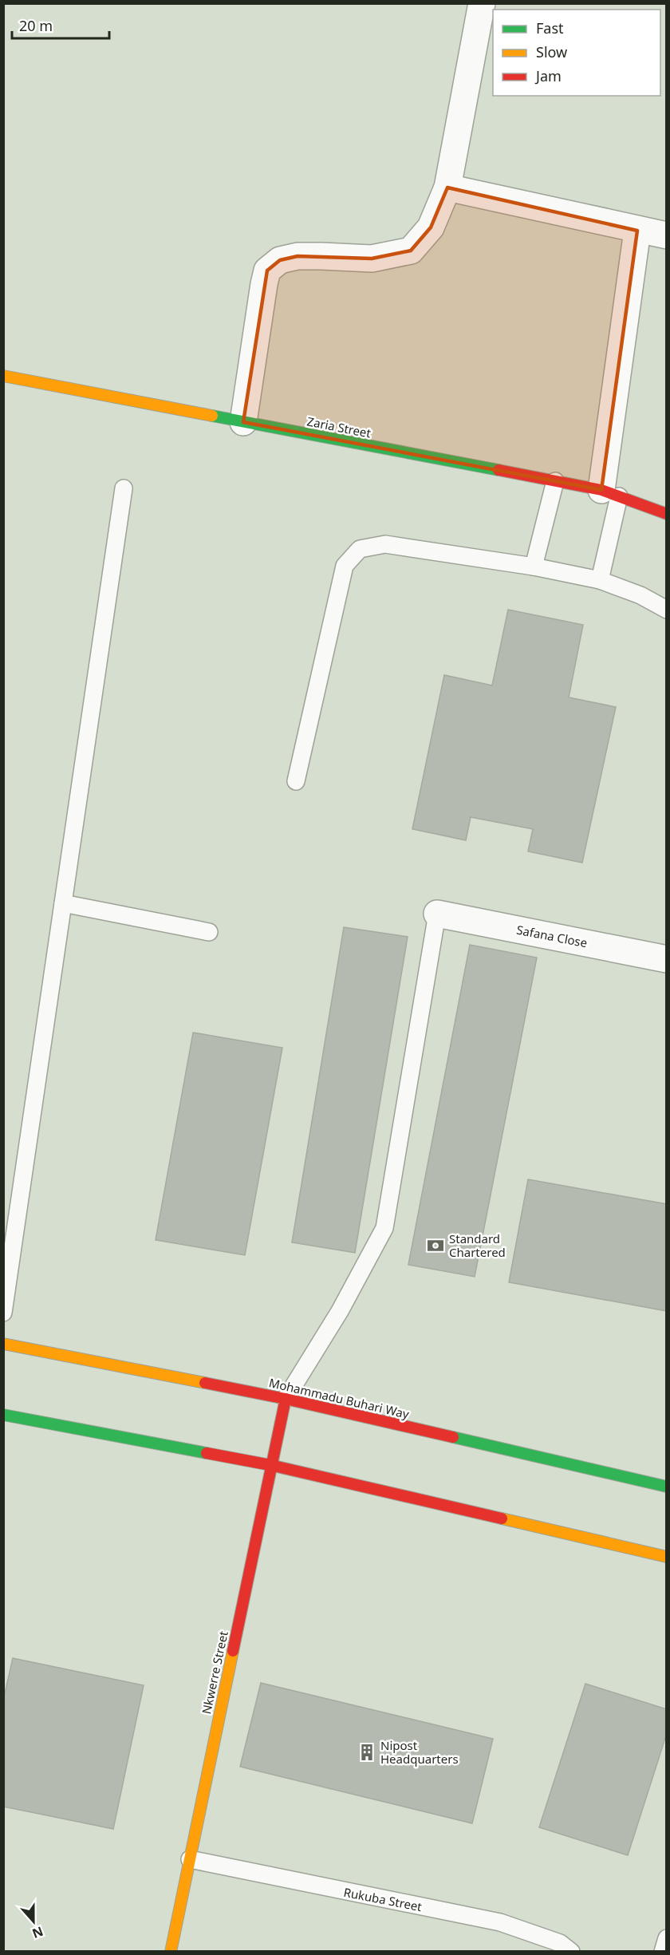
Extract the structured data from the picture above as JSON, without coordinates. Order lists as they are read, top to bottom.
{
  "streets": {
    "main road": ["Zaria Street", "Mohammadu Buhari Way", "Nkwerre Street"],
    "street": ["Safana Close"],
    "lane": ["Rukuba Street"]
  },
  "crossings": [
    ["Mohammadu Buhari Way", "Nkwerre Street"],
    ["Nkwerre Street", "Rukuba Street"]
  ],
  "places": {
    "bank": ["Standard Chartered"],
    "building": ["Nipost Headquarters"]
  },
  "legend": ["Fast", "Slow", "Jam"],
  "scale_bar": "20 m",
  "north": "bottom"
}
